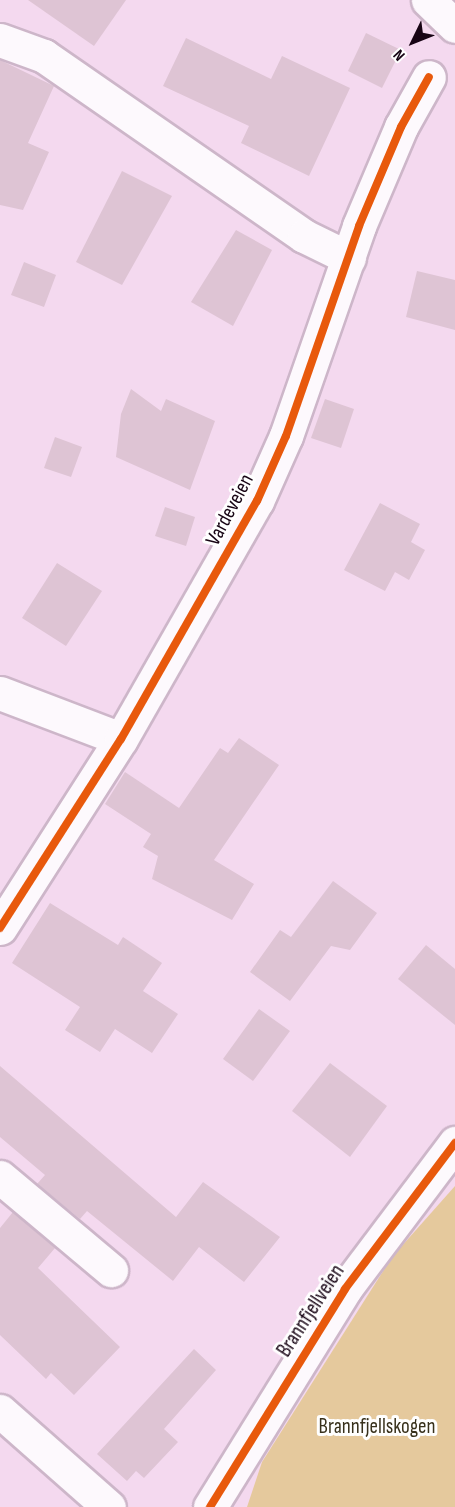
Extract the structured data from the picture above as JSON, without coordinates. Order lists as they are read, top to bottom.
{
  "streets": {
    "street": ["Vardeveien", "Brannfjellveien"]
  },
  "parks": ["Brannfjellskogen"],
  "north": "bottom left"
}
